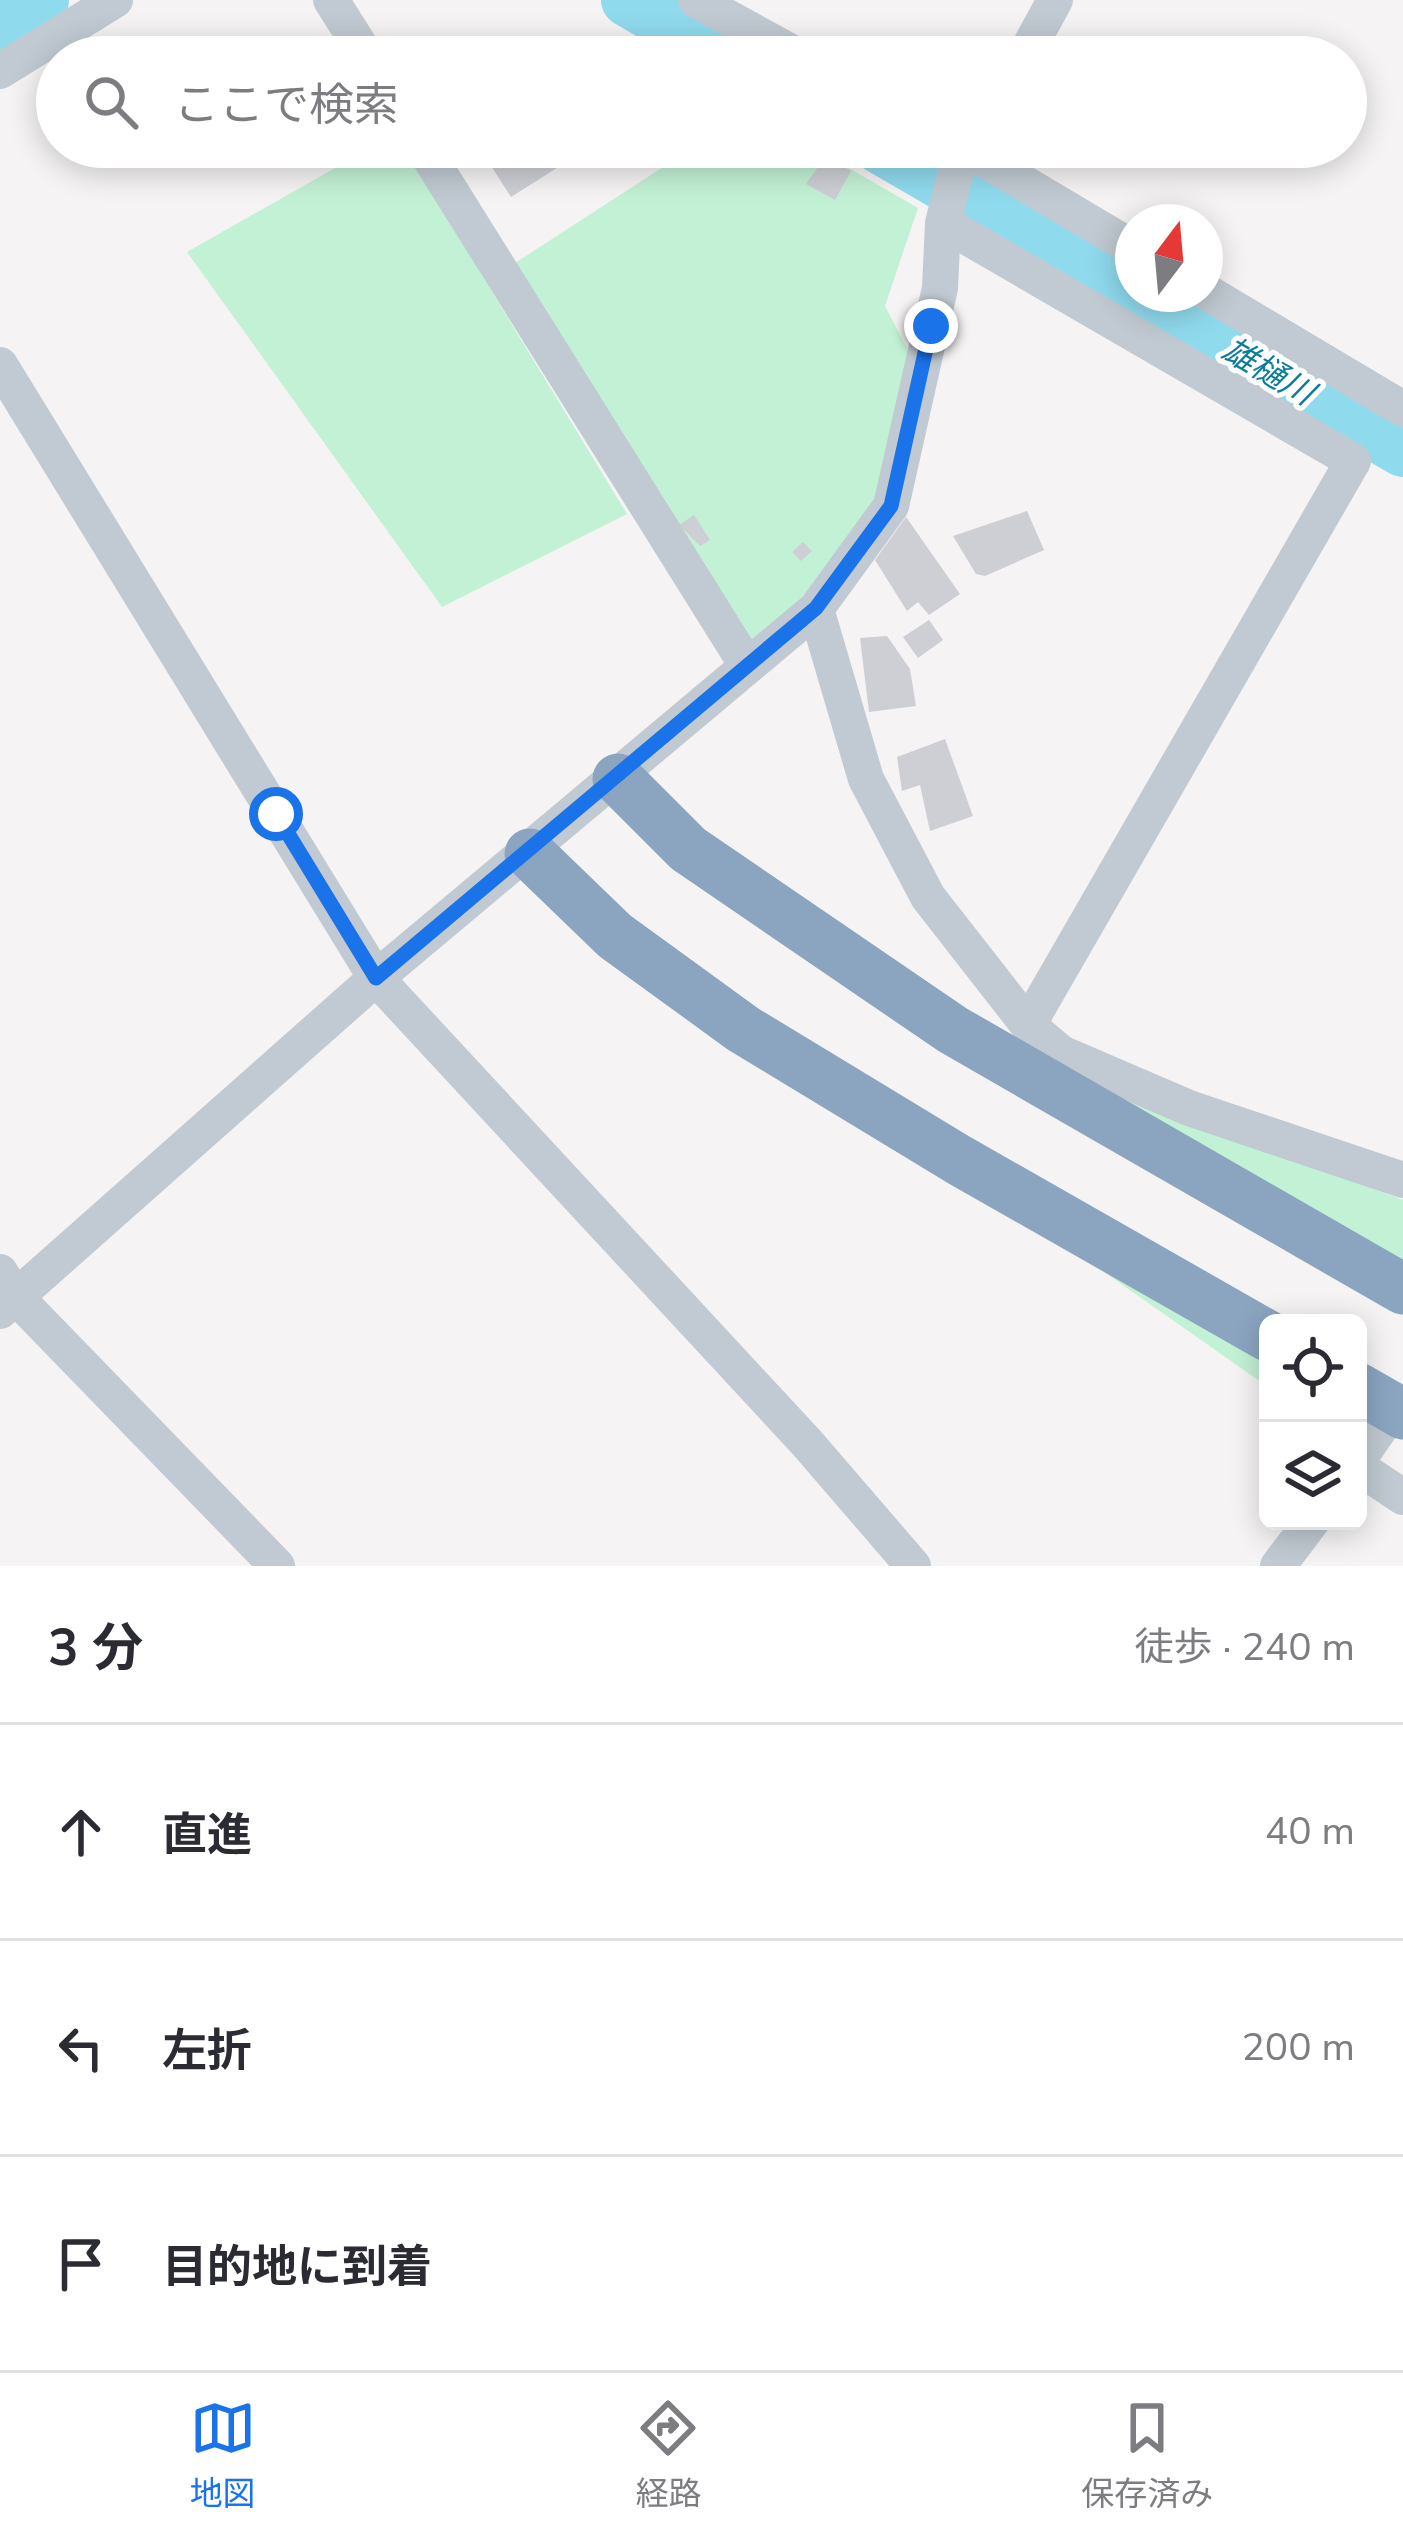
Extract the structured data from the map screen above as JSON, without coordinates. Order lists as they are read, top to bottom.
{
  "water": ["雄樋川"],
  "north": "top",
  "page": {
    "search": "ここで検索",
    "heading": ["3 分", "徒歩 · 240 m"],
    "list": [
      ["直進", "40 m"],
      ["左折", "200 m"],
      "目的地に到着"
    ],
    "nav": ["地図", "経路", "保存済み"]
  }
}
